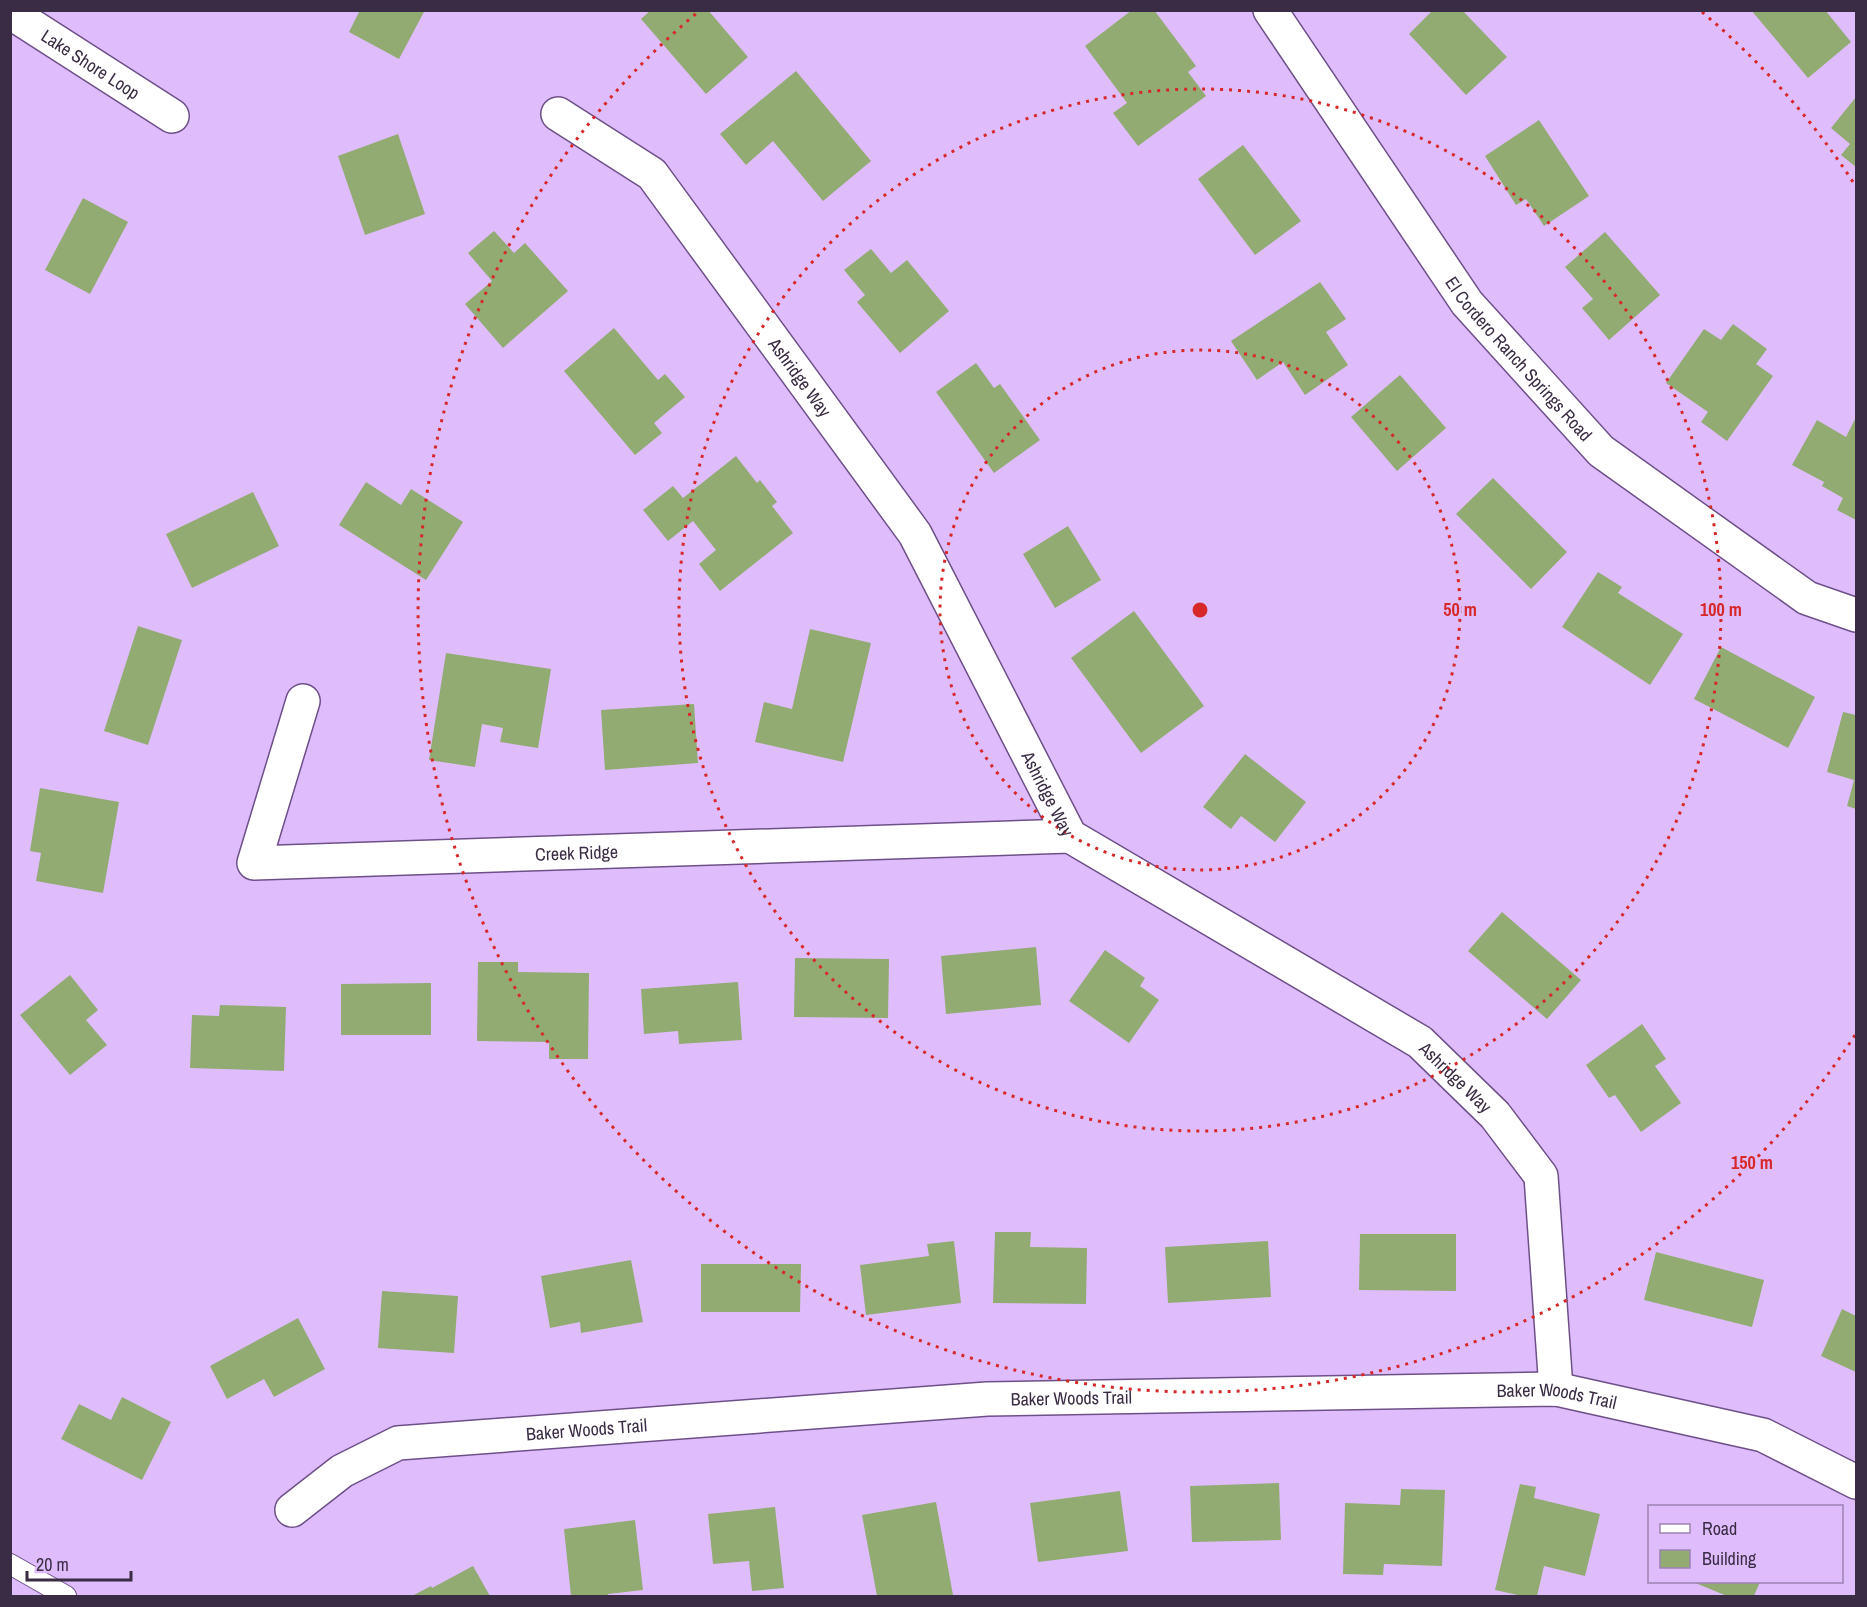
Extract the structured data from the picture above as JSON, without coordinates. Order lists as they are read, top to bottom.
{
  "streets": {
    "street": [
      "Lake Shore Loop",
      "El Cordero Ranch Springs Road",
      "Ashridge Way",
      "Creek Ridge",
      "Baker Woods Trail"
    ]
  },
  "crossings": [
    ["Ashridge Way", "Creek Ridge"],
    ["Ashridge Way", "Baker Woods Trail"]
  ],
  "legend": ["Road", "Building"],
  "scale_bar": "20 m",
  "rings": ["50 m", "100 m", "150 m"]
}
